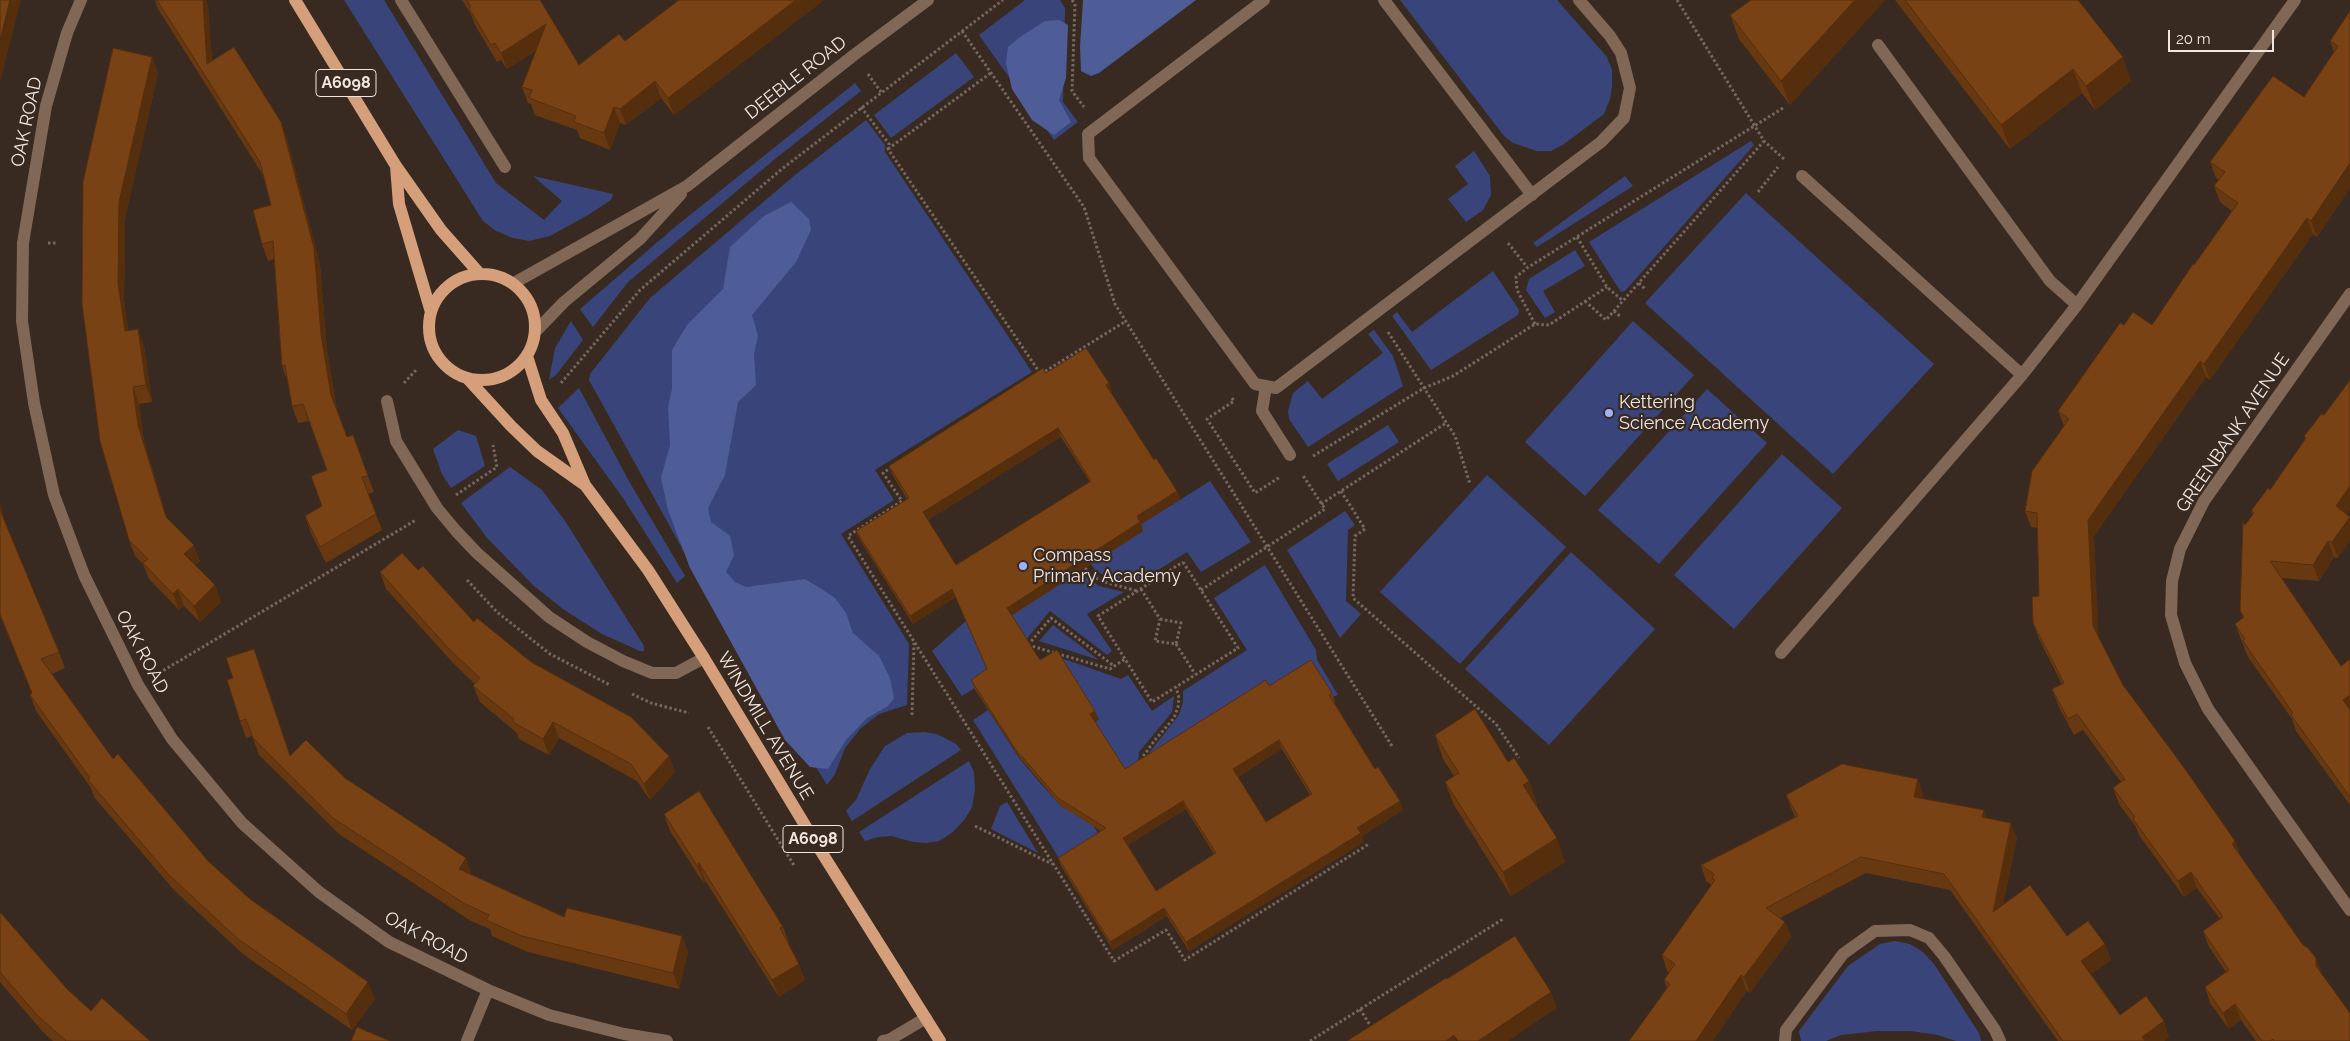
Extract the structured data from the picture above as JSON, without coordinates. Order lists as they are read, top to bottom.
{
  "streets": {
    "main road": ["A6098", "WINDMILL AVENUE"],
    "street": ["DEEBLE ROAD", "OAK ROAD", "GREENBANK AVENUE"]
  },
  "crossings": [
    ["DEEBLE ROAD", "A6098"],
    ["DEEBLE ROAD", "WINDMILL AVENUE"],
    ["A6098", "WINDMILL AVENUE"]
  ],
  "places": ["Kettering Science Academy", "Compass Primary Academy"],
  "scale_bar": "20 m"
}
